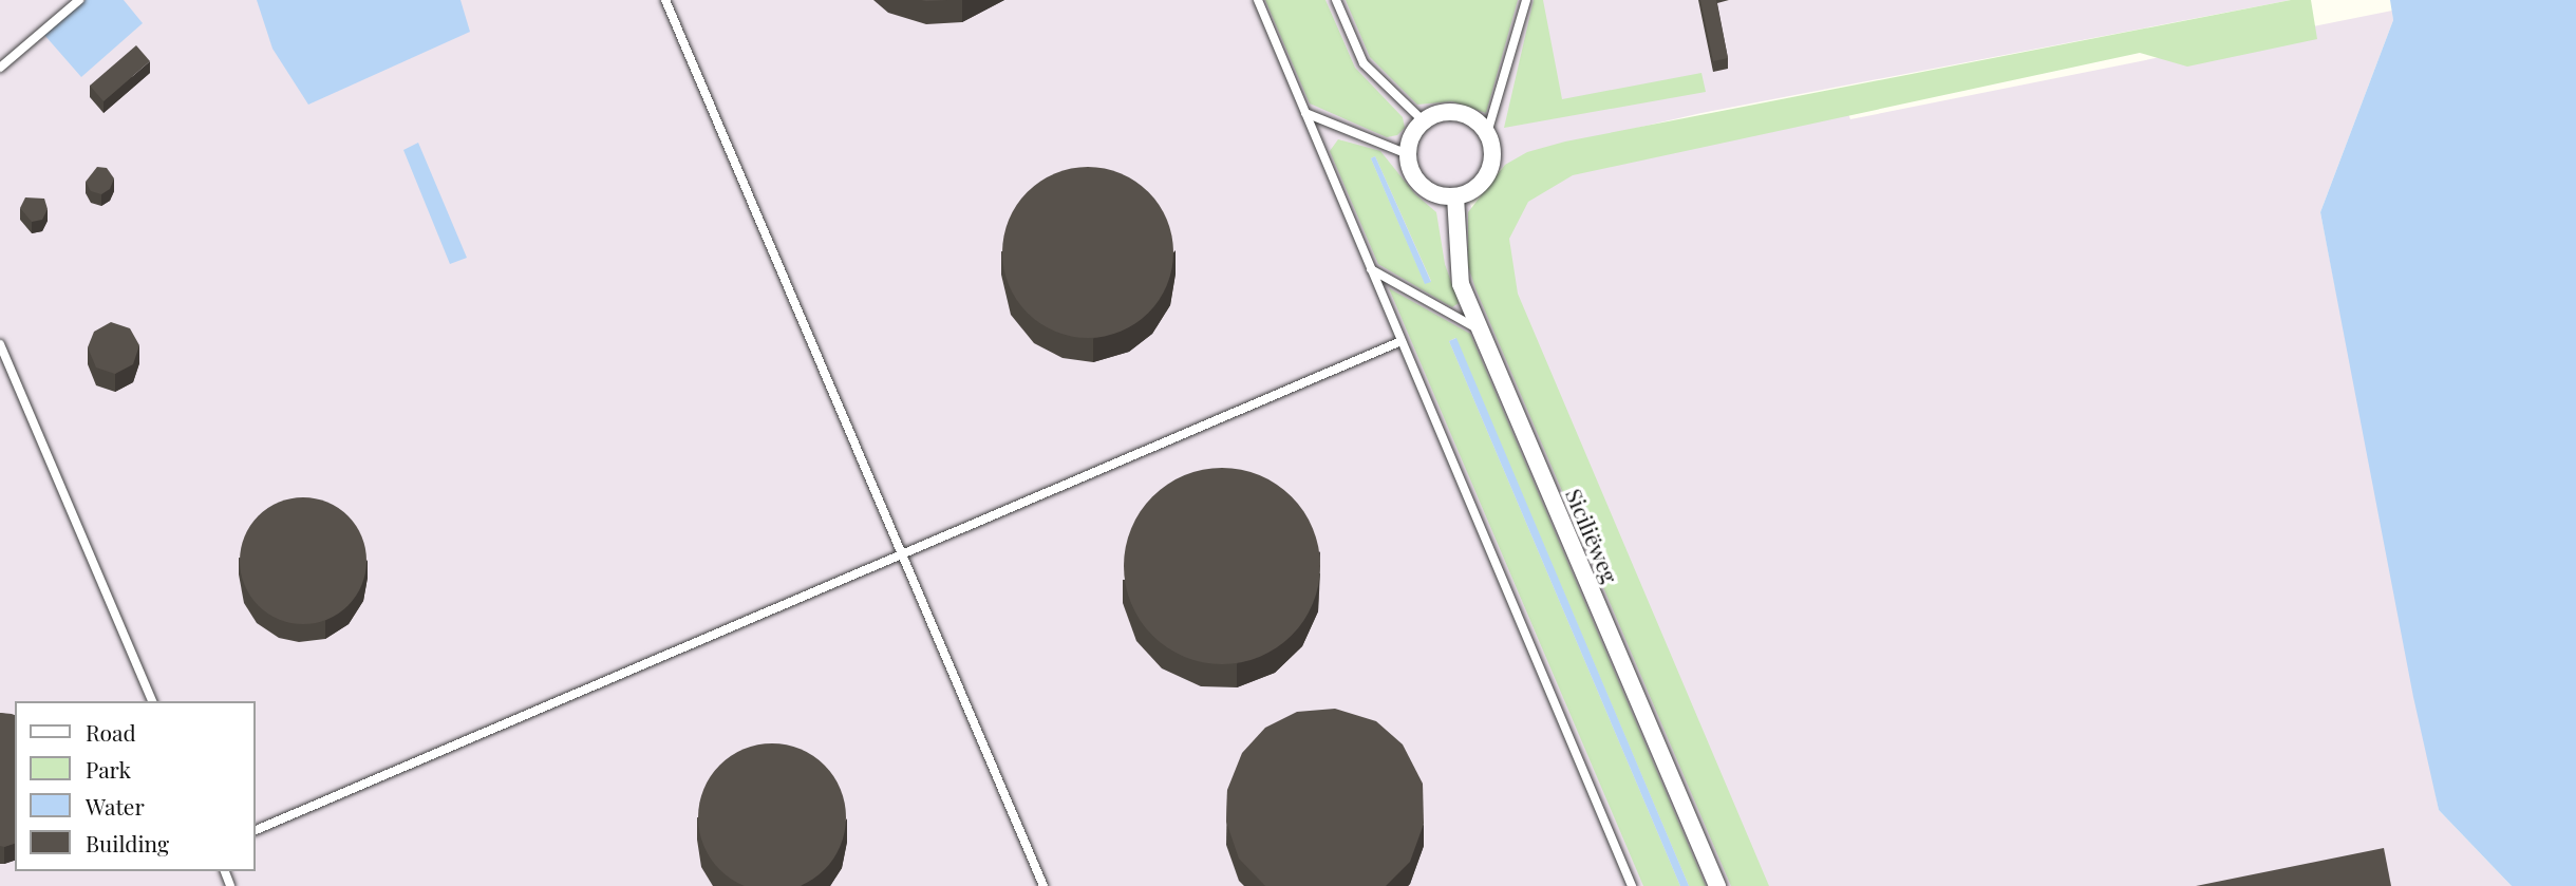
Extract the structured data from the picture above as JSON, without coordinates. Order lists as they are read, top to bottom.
{
  "streets": {
    "street": ["Siciliëweg"]
  },
  "legend": [
    "Road",
    "Park",
    "Water",
    "Building"
  ]
}
